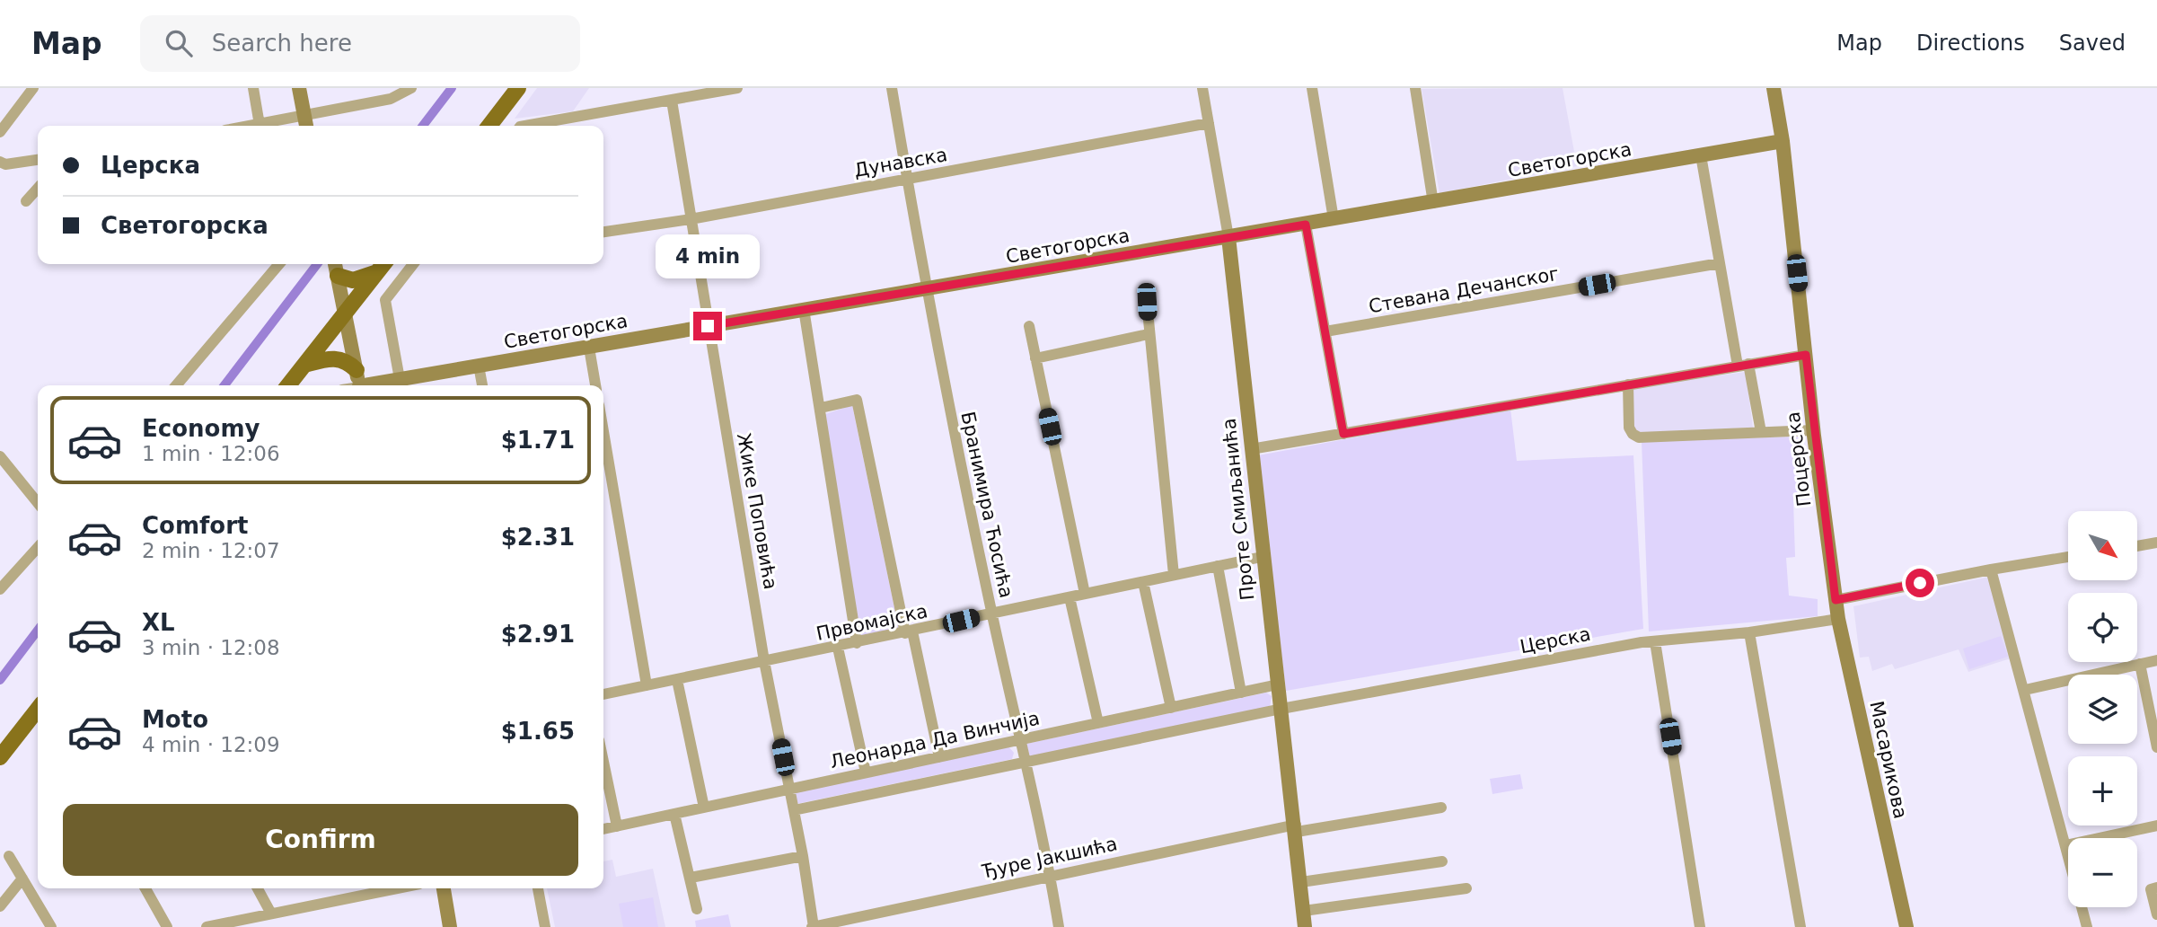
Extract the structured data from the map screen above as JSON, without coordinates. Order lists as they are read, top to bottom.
{
  "streets": {
    "street": [
      "Светогорска",
      "Дунавска",
      "Стевана Дечанског",
      "Поцерска",
      "Бранимира Ћосића",
      "Проте Смиљанића",
      "Жике Поповића",
      "Првомајска",
      "Церска",
      "Леонарда Да Винчија",
      "Масарикова",
      "Ђуре Јакшића"
    ]
  },
  "crossings": [
    ["Светогорска", "Поцерска"],
    ["Светогорска", "Бранимира Ћосића"],
    ["Светогорска", "Проте Смиљанића"],
    ["Светогорска", "Жике Поповића"],
    ["Дунавска", "Бранимира Ћосића"],
    ["Дунавска", "Проте Смиљанића"],
    ["Дунавска", "Жике Поповића"],
    ["Поцерска", "Масарикова"],
    ["Бранимира Ћосића", "Првомајска"],
    ["Бранимира Ћосића", "Леонарда Да Винчија"],
    ["Бранимира Ћосића", "Ђуре Јакшића"],
    ["Проте Смиљанића", "Првомајска"],
    ["Проте Смиљанића", "Церска"],
    ["Проте Смиљанића", "Леонарда Да Винчија"],
    ["Проте Смиљанића", "Ђуре Јакшића"],
    ["Жике Поповића", "Првомајска"],
    ["Жике Поповића", "Леонарда Да Винчија"],
    ["Жике Поповића", "Ђуре Јакшића"],
    ["Церска", "Леонарда Да Винчија"],
    ["Церска", "Масарикова"]
  ],
  "north": "bottom right",
  "page": {
    "header": "Map",
    "search": "Search here",
    "nav": ["Map", "Directions", "Saved"],
    "banner": ["Церска", "Светогорска"],
    "bubble": "4 min",
    "list": [
      {
        "name": "Economy",
        "note": "1 min · 12:06",
        "value": "$1.71"
      },
      {
        "name": "Comfort",
        "note": "2 min · 12:07",
        "value": "$2.31"
      },
      {
        "name": "XL",
        "note": "3 min · 12:08",
        "value": "$2.91"
      },
      {
        "name": "Moto",
        "note": "4 min · 12:09",
        "value": "$1.65"
      }
    ],
    "map_buttons": ["+", "−"],
    "buttons": "Confirm"
  }
}
